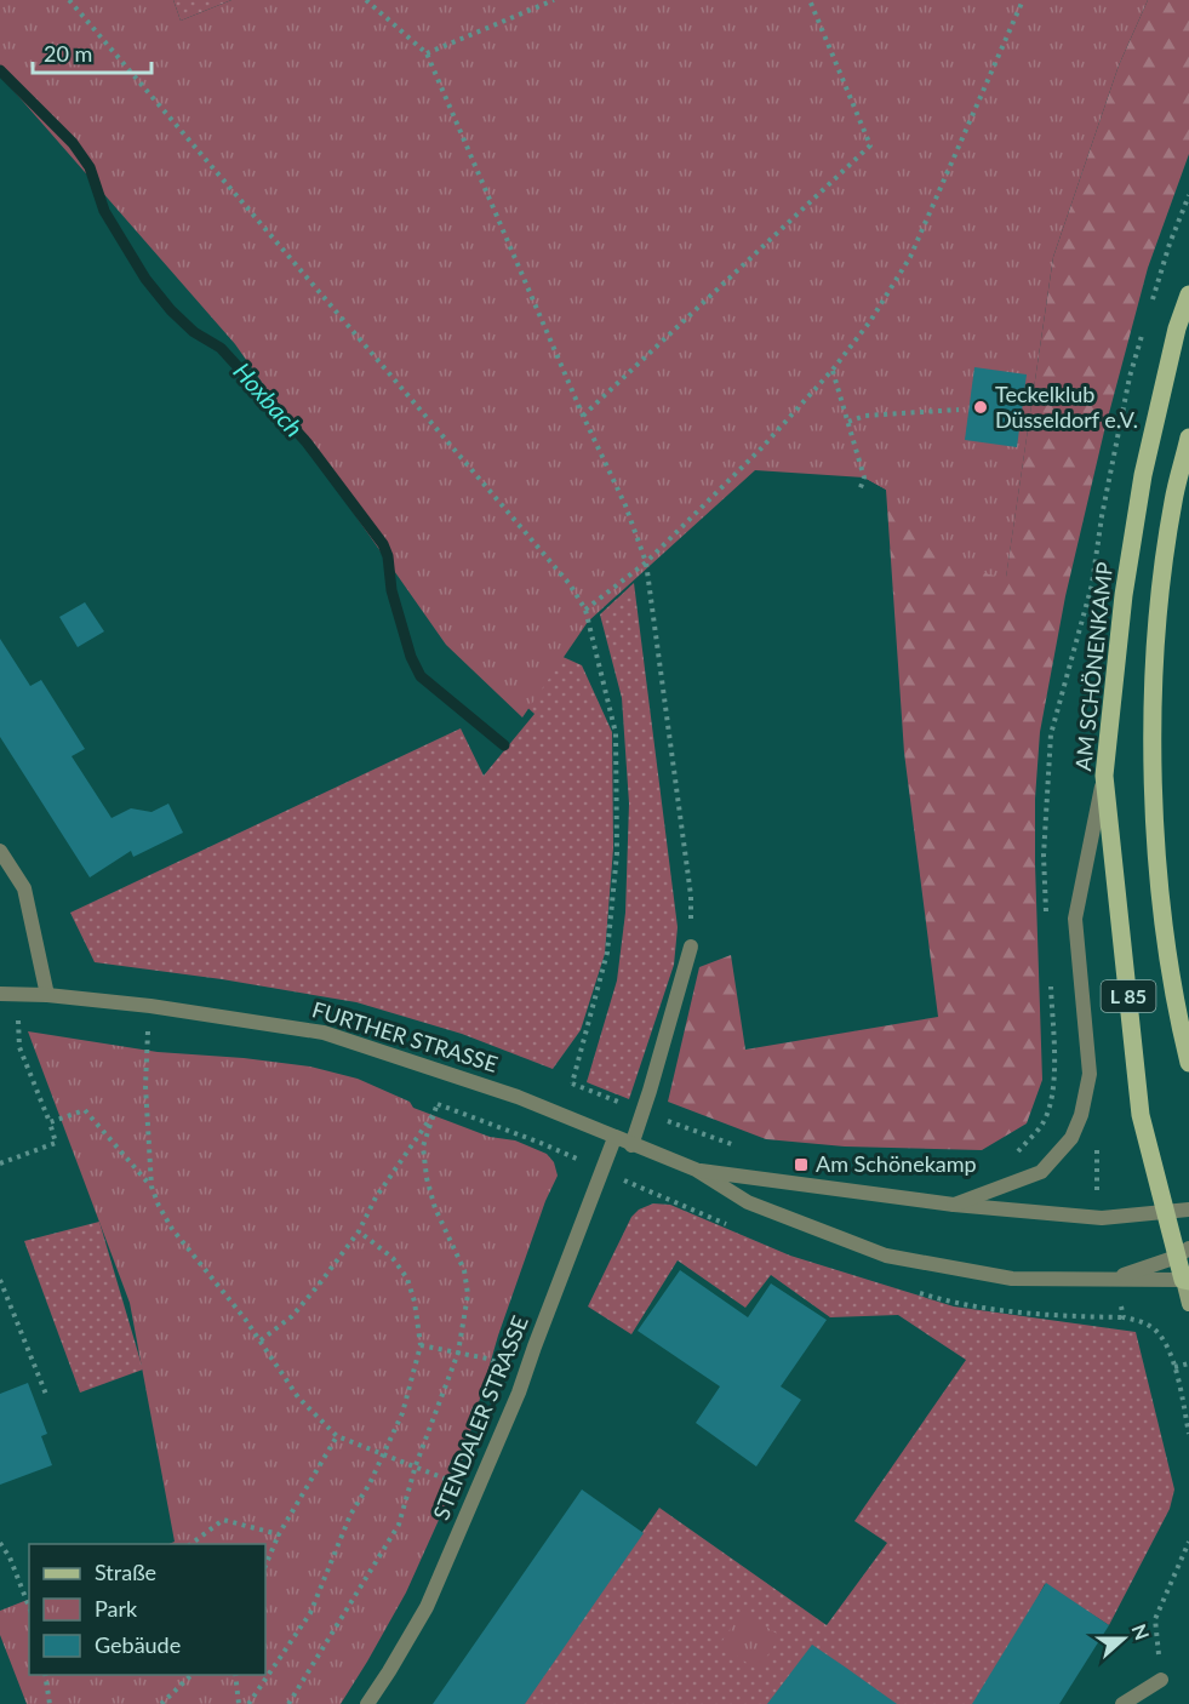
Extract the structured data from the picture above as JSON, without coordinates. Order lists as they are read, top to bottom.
{
  "streets": {
    "main road": ["AM SCHÖNENKAMP", "L 85"],
    "street": ["FURTHER STRASSE", "STENDALER STRASSE"]
  },
  "crossings": [
    ["AM SCHÖNENKAMP", "FURTHER STRASSE"],
    ["FURTHER STRASSE", "STENDALER STRASSE"]
  ],
  "water": ["Hoxbach"],
  "places": {
    "other": ["Teckelklub Düsseldorf e.V."],
    "transit": ["Am Schönekamp"]
  },
  "legend": ["Straße", "Park", "Gebäude"],
  "scale_bar": "20 m",
  "north": "right"
}
